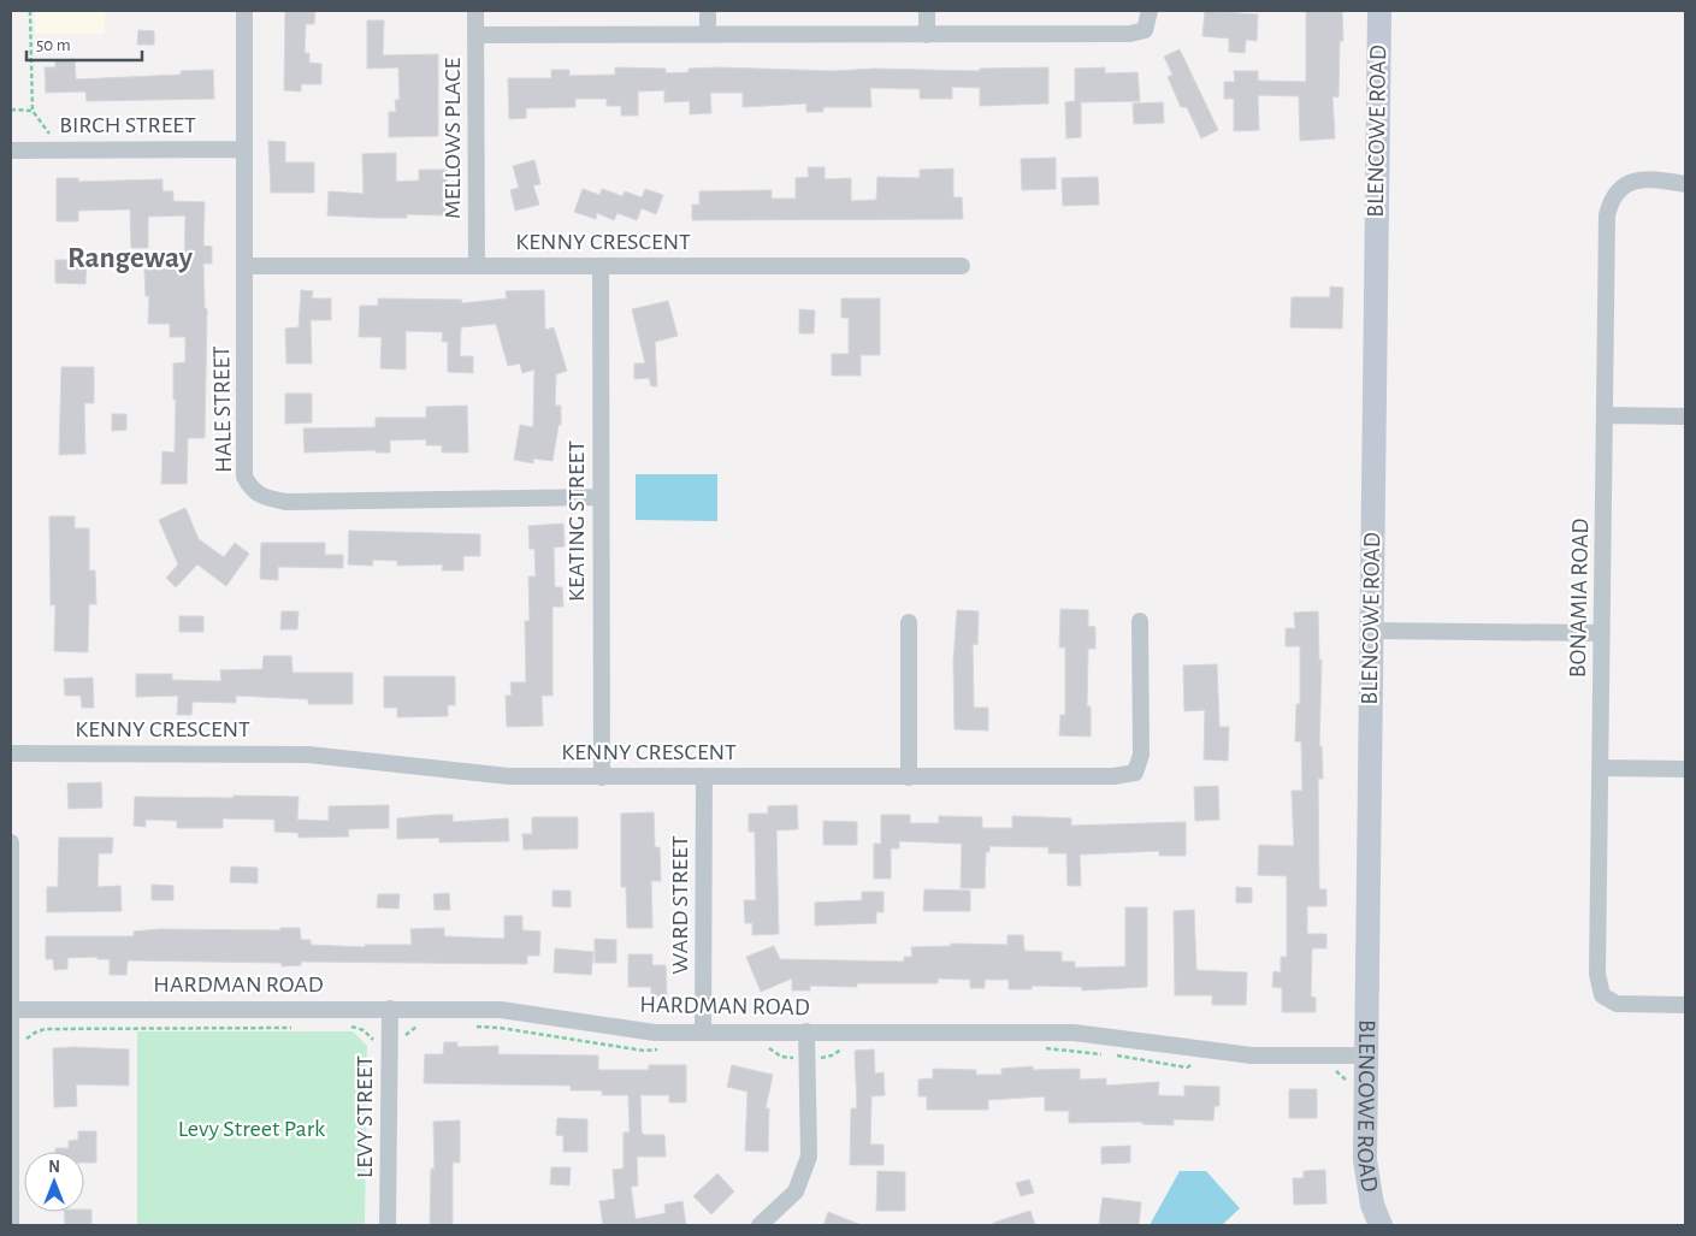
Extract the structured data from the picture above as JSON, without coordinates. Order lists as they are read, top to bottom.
{
  "streets": {
    "street": [
      "BIRCH STREET",
      "BLENCOWE ROAD",
      "MELLOWS PLACE",
      "KENNY CRESCENT",
      "HALE STREET",
      "KEATING STREET",
      "BONAMIA ROAD",
      "WARD STREET",
      "HARDMAN ROAD",
      "LEVY STREET"
    ]
  },
  "crossings": [
    ["BIRCH STREET", "HALE STREET"],
    ["BLENCOWE ROAD", "HARDMAN ROAD"],
    ["MELLOWS PLACE", "KENNY CRESCENT"],
    ["KENNY CRESCENT", "HALE STREET"],
    ["KENNY CRESCENT", "KEATING STREET"],
    ["KENNY CRESCENT", "WARD STREET"],
    ["HALE STREET", "KEATING STREET"],
    ["WARD STREET", "HARDMAN ROAD"],
    ["HARDMAN ROAD", "LEVY STREET"]
  ],
  "districts": ["Rangeway"],
  "parks": ["Levy Street Park"],
  "scale_bar": "50 m",
  "north": "top"
}
